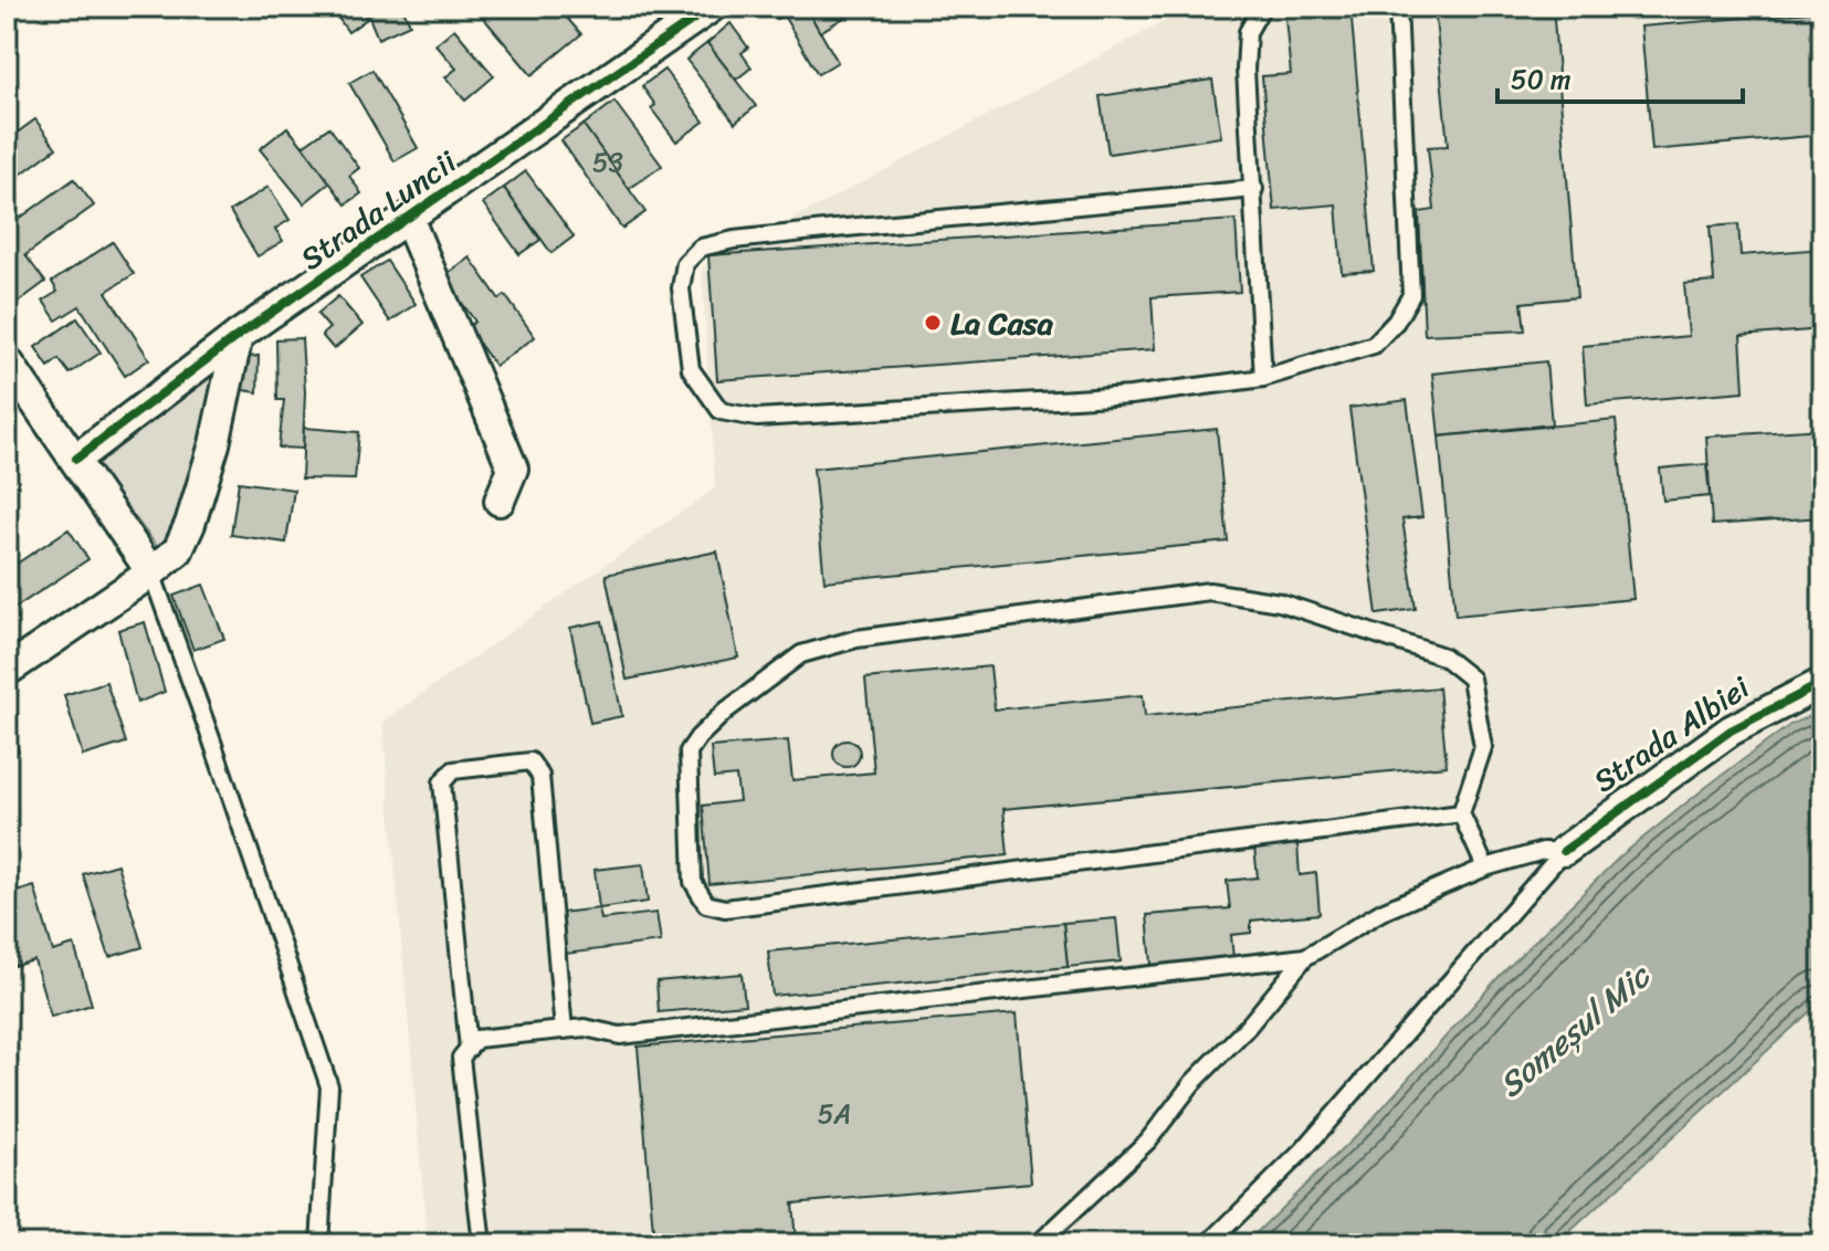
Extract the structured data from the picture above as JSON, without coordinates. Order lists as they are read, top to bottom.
{
  "streets": {
    "street": ["Strada Luncii", "Strada Albiei"]
  },
  "water": ["Someșul Mic"],
  "places": ["La Casa"],
  "house_numbers": ["53", "5A"],
  "scale_bar": "50 m"
}
